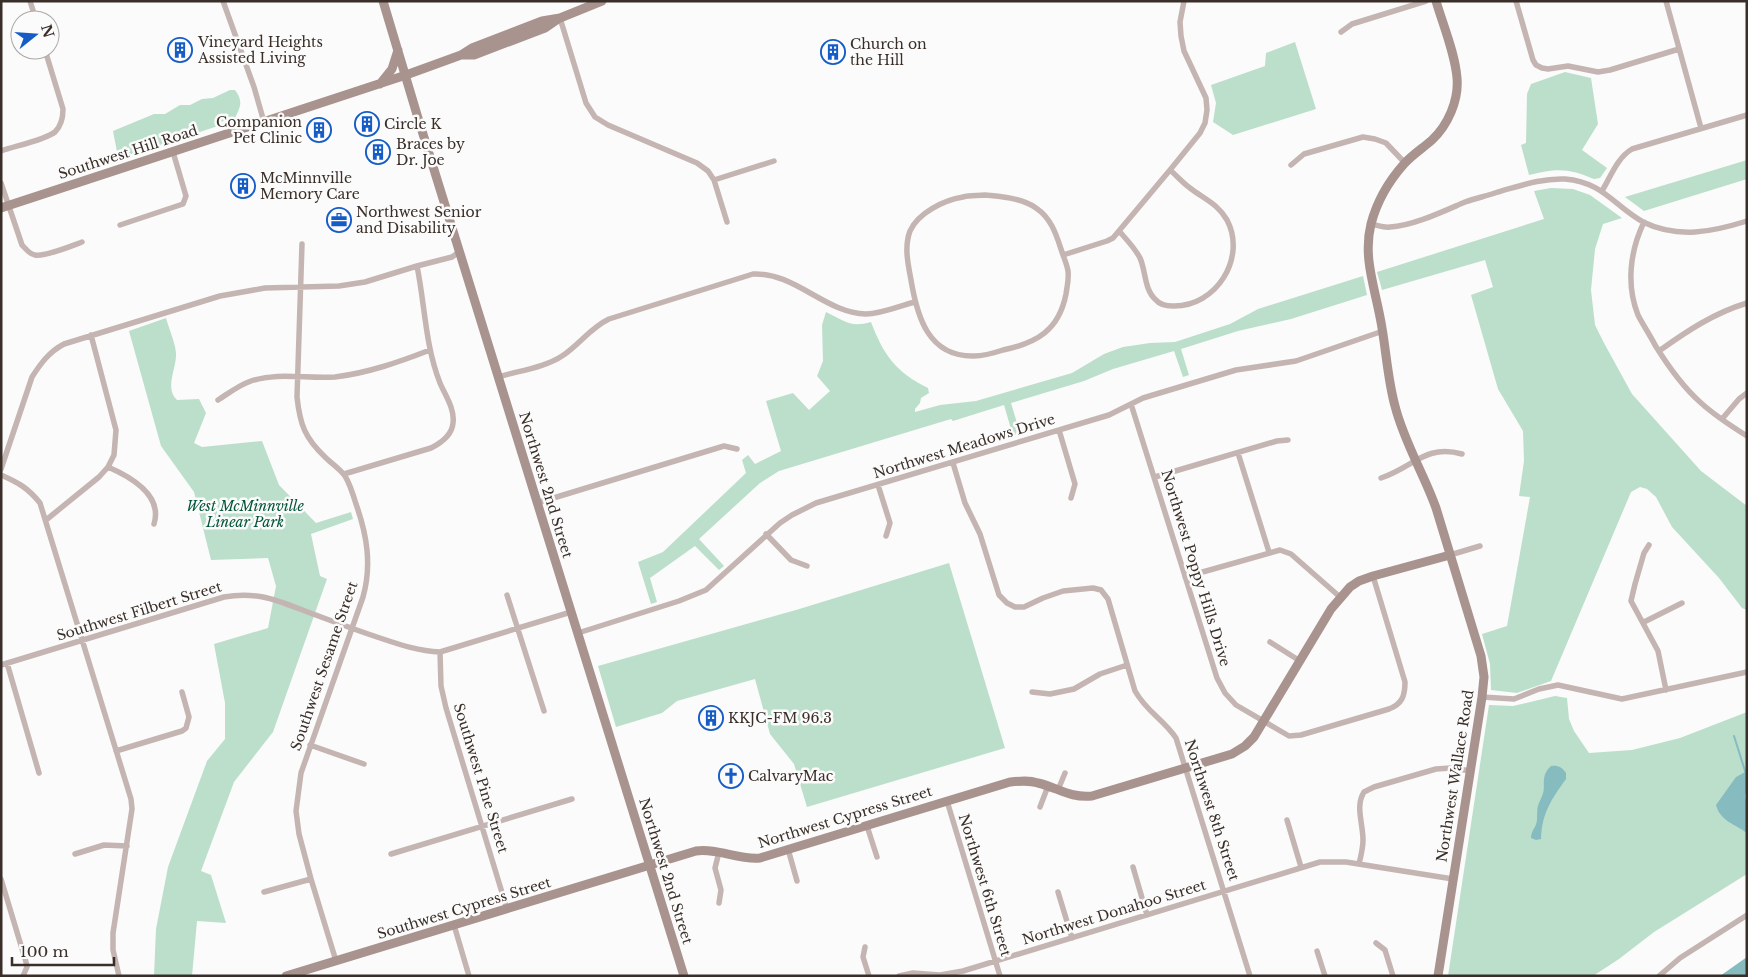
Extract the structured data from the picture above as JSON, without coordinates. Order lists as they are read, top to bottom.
{
  "streets": {
    "street": [
      "Southwest Hill Road",
      "Northwest Meadows Drive",
      "Northwest 2nd Street",
      "Northwest Poppy Hills Drive",
      "Southwest Filbert Street",
      "Southwest Sesame Street",
      "Northwest Wallace Road",
      "Southwest Pine Street",
      "Northwest 8th Street",
      "Northwest Cypress Street",
      "Northwest 6th Street",
      "Southwest Cypress Street",
      "Northwest Donahoo Street"
    ]
  },
  "crossings": [
    ["Southwest Hill Road", "Northwest 2nd Street"],
    ["Northwest Meadows Drive", "Northwest 2nd Street"],
    ["Northwest Meadows Drive", "Northwest Poppy Hills Drive"],
    ["Northwest Meadows Drive", "Northwest Wallace Road"],
    ["Northwest Meadows Drive", "Northwest 8th Street"],
    ["Northwest 2nd Street", "Southwest Filbert Street"],
    ["Northwest 2nd Street", "Northwest Cypress Street"],
    ["Northwest 2nd Street", "Southwest Cypress Street"],
    ["Northwest Poppy Hills Drive", "Northwest Cypress Street"],
    ["Southwest Filbert Street", "Southwest Sesame Street"],
    ["Southwest Filbert Street", "Southwest Pine Street"],
    ["Southwest Sesame Street", "Southwest Cypress Street"],
    ["Northwest Wallace Road", "Northwest Cypress Street"],
    ["Northwest Wallace Road", "Northwest Donahoo Street"],
    ["Southwest Pine Street", "Southwest Cypress Street"],
    ["Northwest 8th Street", "Northwest Cypress Street"],
    ["Northwest 8th Street", "Northwest Donahoo Street"],
    ["Northwest Cypress Street", "Northwest 6th Street"],
    ["Northwest Cypress Street", "Southwest Cypress Street"],
    ["Northwest 6th Street", "Northwest Donahoo Street"]
  ],
  "parks": ["West McMinnville Linear Park"],
  "places": {
    "building": [
      "Vineyard Heights Assisted Living",
      "Church on the Hill",
      "Circle K",
      "Companion Pet Clinic",
      "Braces by Dr. Joe",
      "McMinnville Memory Care",
      "KKJC-FM 96.3"
    ],
    "office": ["Northwest Senior and Disability"],
    "church": ["CalvaryMac"]
  },
  "scale_bar": "100 m",
  "north": "right"
}
